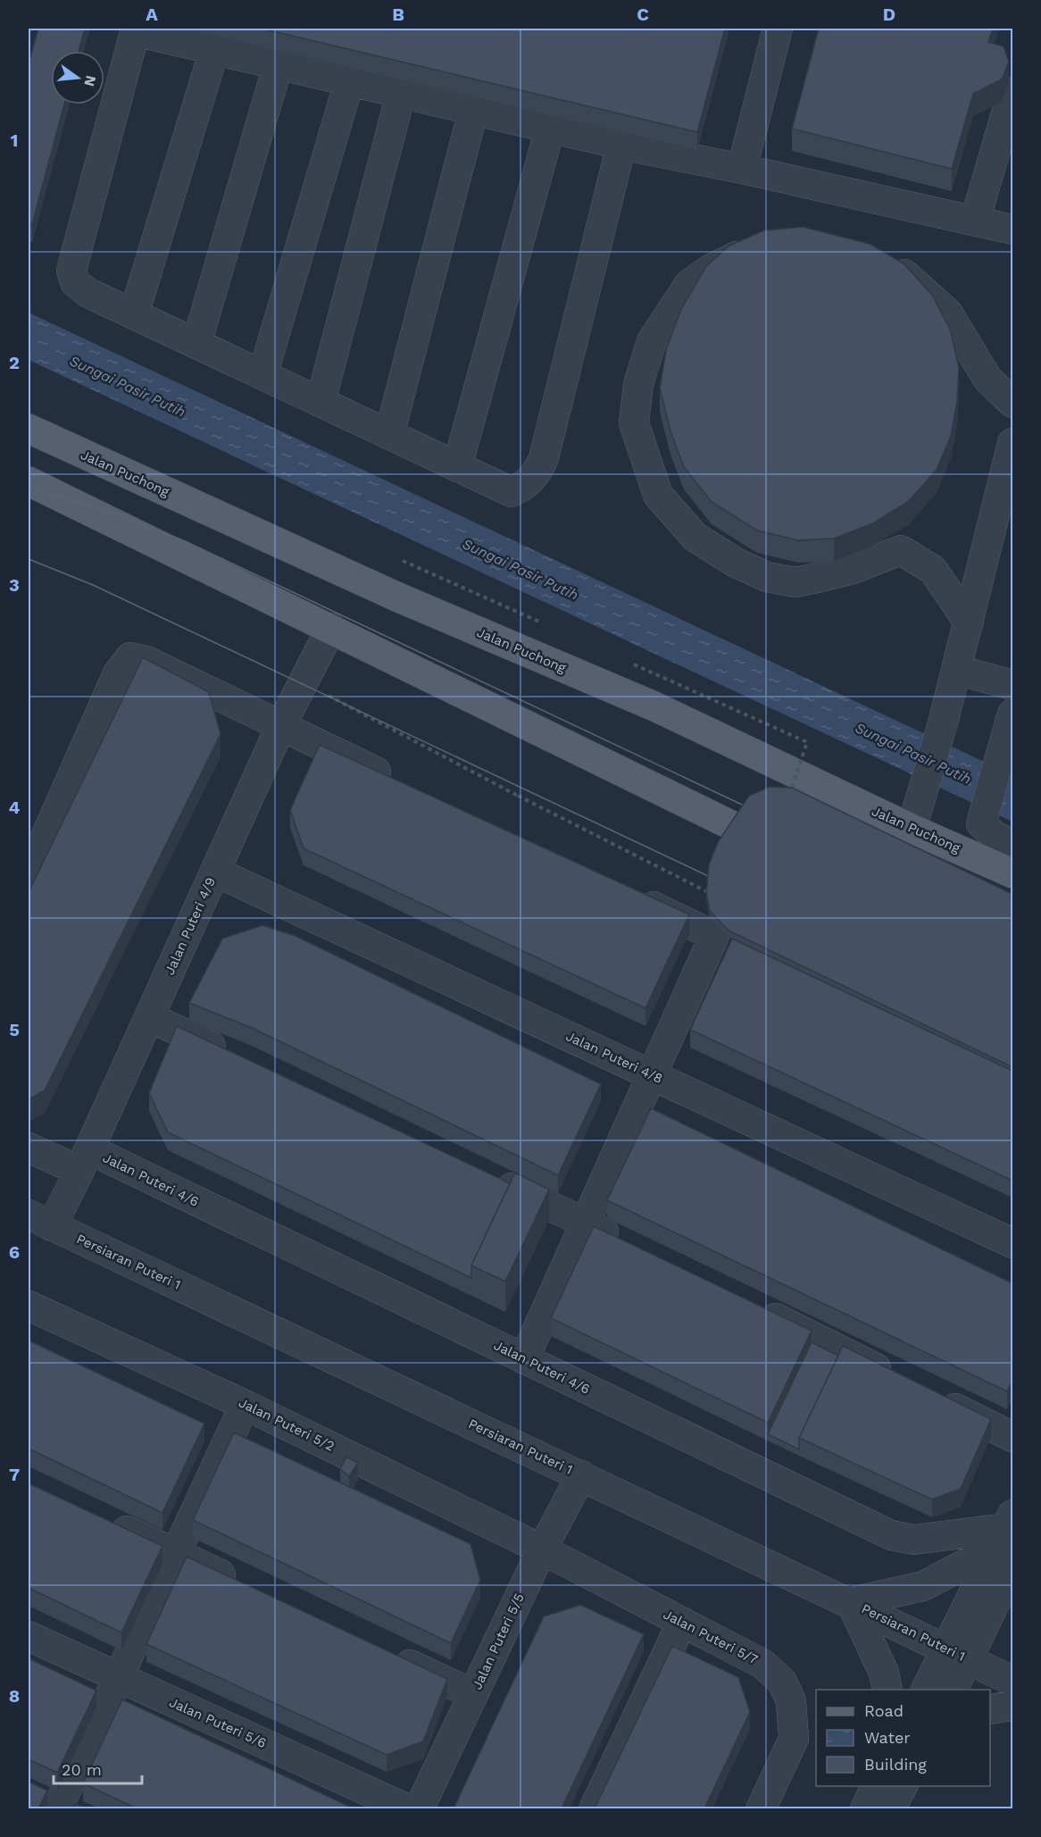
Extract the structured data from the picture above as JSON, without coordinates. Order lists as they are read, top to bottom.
{
  "streets": {
    "main road": ["Jalan Puchong"],
    "street": [
      "Jalan Puteri 4/9",
      "Jalan Puteri 4/8",
      "Jalan Puteri 4/6",
      "Persiaran Puteri 1",
      "Jalan Puteri 5/2",
      "Jalan Puteri 5/7",
      "Jalan Puteri 5/5",
      "Jalan Puteri 5/6"
    ]
  },
  "crossings": [
    ["Jalan Puteri 4/9", "Jalan Puteri 4/8"],
    ["Jalan Puteri 4/9", "Jalan Puteri 4/6"],
    ["Jalan Puteri 4/9", "Persiaran Puteri 1"],
    ["Persiaran Puteri 1", "Jalan Puteri 5/5"],
    ["Jalan Puteri 5/2", "Jalan Puteri 5/7"],
    ["Jalan Puteri 5/2", "Jalan Puteri 5/5"],
    ["Jalan Puteri 5/7", "Jalan Puteri 5/5"]
  ],
  "water": ["Sungai Pasir Putih"],
  "legend": ["Road", "Water", "Building"],
  "scale_bar": "20 m",
  "north": "right",
  "grid": {
    "columns": [
      "A",
      "B",
      "C",
      "D"
    ],
    "rows": [
      "1",
      "2",
      "3",
      "4",
      "5",
      "6",
      "7",
      "8"
    ]
  }
}
